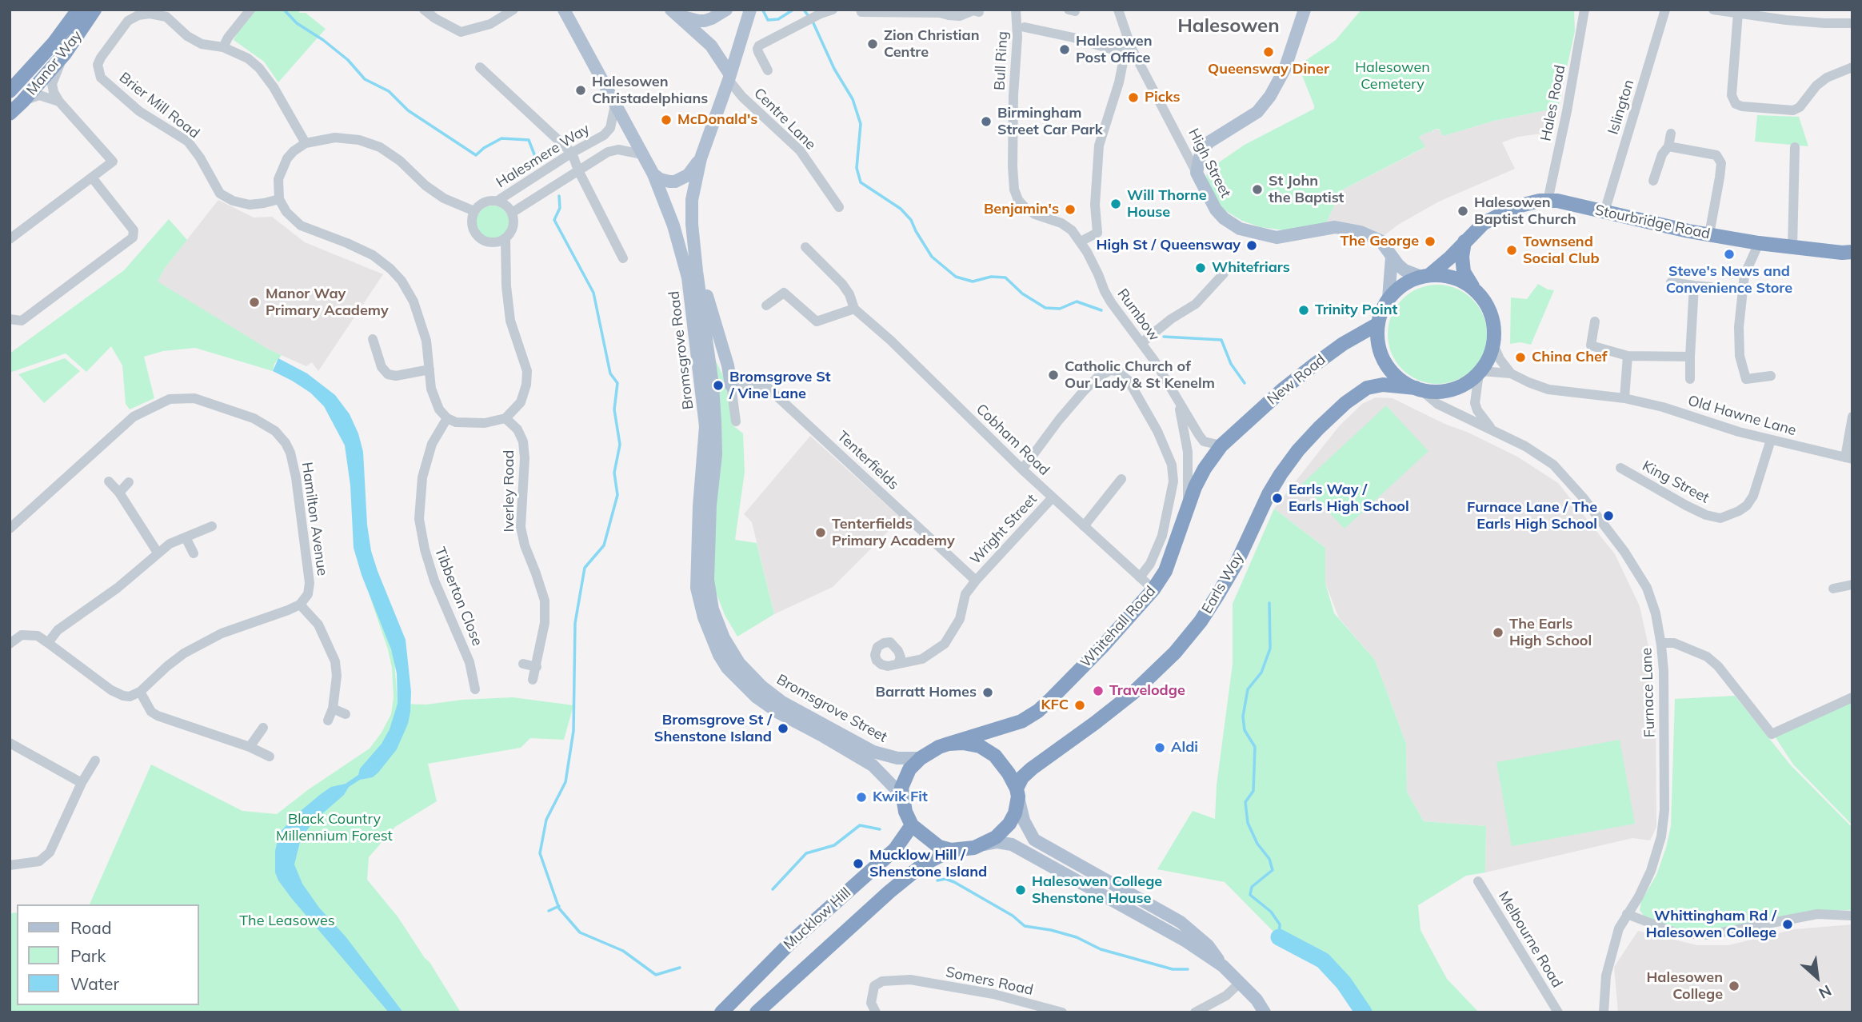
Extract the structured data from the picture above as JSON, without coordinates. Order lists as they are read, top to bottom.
{
  "streets": {
    "highway": [
      "Manor Way",
      "Stourbridge Road",
      "New Road",
      "Earls Way",
      "Whitehall Road",
      "Mucklow Hill"
    ],
    "main road": ["High Street", "Bromsgrove Road", "Bromsgrove Street"],
    "street": [
      "Bull Ring",
      "Hales Road",
      "Brier Mill Road",
      "Islington",
      "Centre Lane",
      "Halesmere Way",
      "Rumbow",
      "Old Hawne Lane",
      "Cobham Road",
      "Tenterfields",
      "King Street",
      "Iverley Road",
      "Hamilton Avenue",
      "Wright Street",
      "Tibberton Close",
      "Furnace Lane",
      "Melbourne Road",
      "Somers Road"
    ]
  },
  "crossings": [
    ["Bull Ring", "Rumbow"],
    ["Hales Road", "Stourbridge Road"],
    ["Islington", "Stourbridge Road"],
    ["Centre Lane", "Bromsgrove Road"],
    ["Halesmere Way", "Bromsgrove Road"],
    ["High Street", "Stourbridge Road"],
    ["High Street", "New Road"],
    ["High Street", "Earls Way"],
    ["High Street", "Furnace Lane"],
    ["Stourbridge Road", "New Road"],
    ["Stourbridge Road", "Earls Way"],
    ["Stourbridge Road", "Furnace Lane"],
    ["Rumbow", "New Road"],
    ["Rumbow", "Whitehall Road"],
    ["Bromsgrove Road", "Bromsgrove Street"],
    ["New Road", "Earls Way"],
    ["New Road", "Whitehall Road"],
    ["New Road", "Furnace Lane"],
    ["Old Hawne Lane", "King Street"],
    ["Cobham Road", "Wright Street"],
    ["Cobham Road", "Whitehall Road"],
    ["Tenterfields", "Wright Street"],
    ["Earls Way", "Whitehall Road"],
    ["Earls Way", "Furnace Lane"],
    ["Earls Way", "Bromsgrove Street"],
    ["Earls Way", "Mucklow Hill"],
    ["Whitehall Road", "Bromsgrove Street"],
    ["Whitehall Road", "Mucklow Hill"],
    ["Bromsgrove Street", "Mucklow Hill"]
  ],
  "districts": ["Halesowen"],
  "parks": ["Halesowen Cemetery", "Black Country Millennium Forest", "The Leasowes"],
  "places": [
    "Zion Christian Centre",
    "Halesowen Post Office",
    "Queensway Diner",
    "Halesowen Christadelphians",
    "Picks",
    "McDonald's",
    "Birmingham Street Car Park",
    "St John the Baptist",
    "Will Thorne House",
    "Benjamin's",
    "Halesowen Baptist Church",
    "The George",
    "High St / Queensway",
    "Townsend Social Club",
    "Steve's News and Convenience Store",
    "Whitefriars",
    "Manor Way Primary Academy",
    "Trinity Point",
    "China Chef",
    "Catholic Church of Our Lady & St Kenelm",
    "Bromsgrove St / Vine Lane",
    "Earls Way / Earls High School",
    "Furnace Lane / The Earls High School",
    "Tenterfields Primary Academy",
    "The Earls High School",
    "Travelodge",
    "Barratt Homes",
    "KFC",
    "Bromsgrove St / Shenstone Island",
    "Aldi",
    "Kwik Fit",
    "Mucklow Hill / Shenstone Island",
    "Halesowen College Shenstone House",
    "Whittingham Rd / Halesowen College",
    "Halesowen College"
  ],
  "legend": ["Road", "Park", "Water"],
  "north": "bottom right"
}
